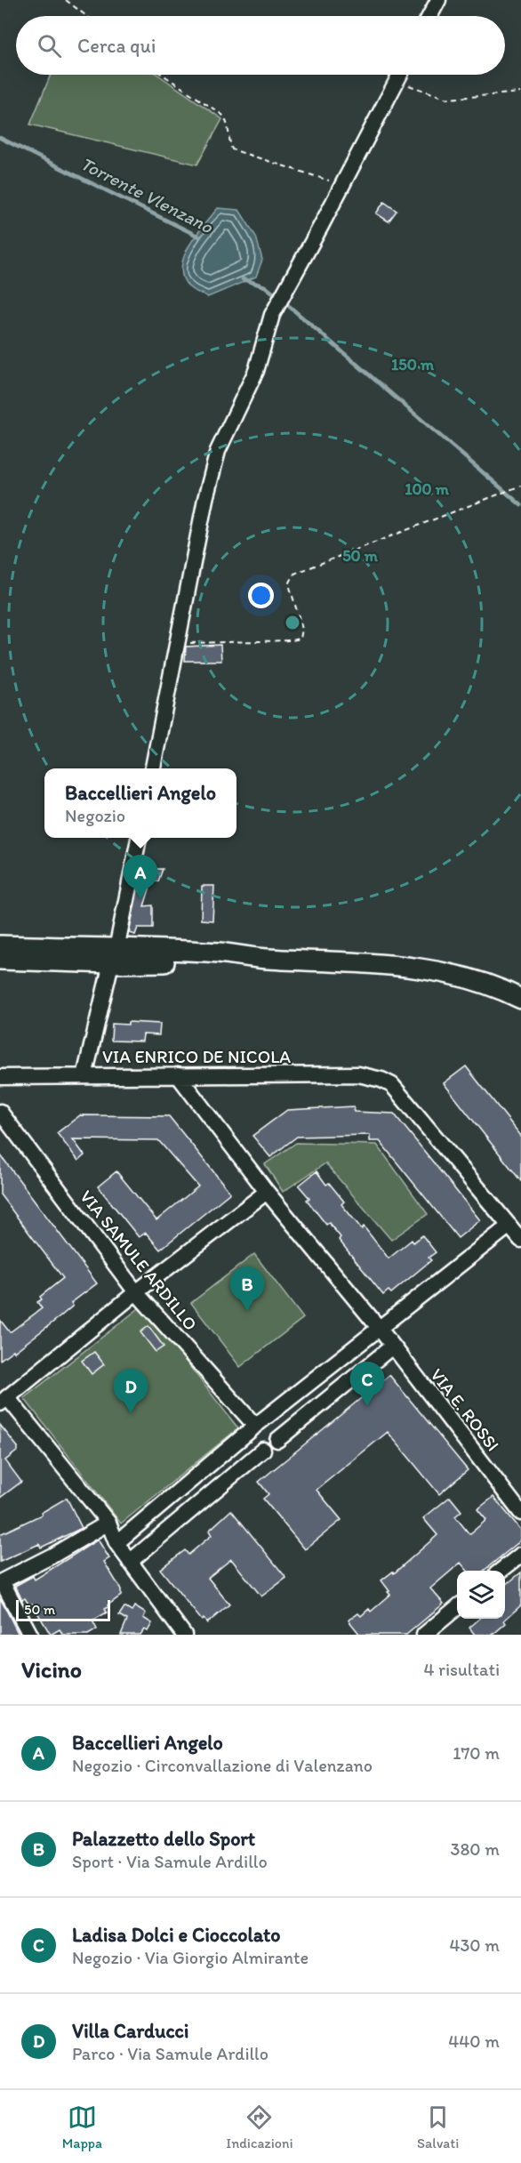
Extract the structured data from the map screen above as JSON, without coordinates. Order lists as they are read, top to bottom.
{
  "streets": {
    "street": ["VIA ENRICO DE NICOLA", "VIA SAMULE ARDILLO", "VIA E. ROSSI"]
  },
  "crossings": [
    ["VIA ENRICO DE NICOLA", "VIA E. ROSSI"]
  ],
  "water": ["Torrente Vlenzano"],
  "scale_bar": "50 m",
  "page": {
    "search": "Cerca qui",
    "popup": ["Baccellieri Angelo", "Negozio"],
    "pins": [
      "A",
      "B",
      "C",
      "D"
    ],
    "scale": "50 m",
    "heading": ["Vicino", "4 risultati"],
    "list": [
      {
        "mark": "A",
        "name": "Baccellieri Angelo",
        "note": "Negozio · Circonvallazione di Valenzano",
        "value": "170 m"
      },
      {
        "mark": "B",
        "name": "Palazzetto dello Sport",
        "note": "Sport · Via Samule Ardillo",
        "value": "380 m"
      },
      {
        "mark": "C",
        "name": "Ladisa Dolci e Cioccolato",
        "note": "Negozio · Via Giorgio Almirante",
        "value": "430 m"
      },
      {
        "mark": "D",
        "name": "Villa Carducci",
        "note": "Parco · Via Samule Ardillo",
        "value": "440 m"
      }
    ],
    "nav": ["Mappa", "Indicazioni", "Salvati"]
  },
  "rings": ["150 m", "100 m", "50 m"]
}
